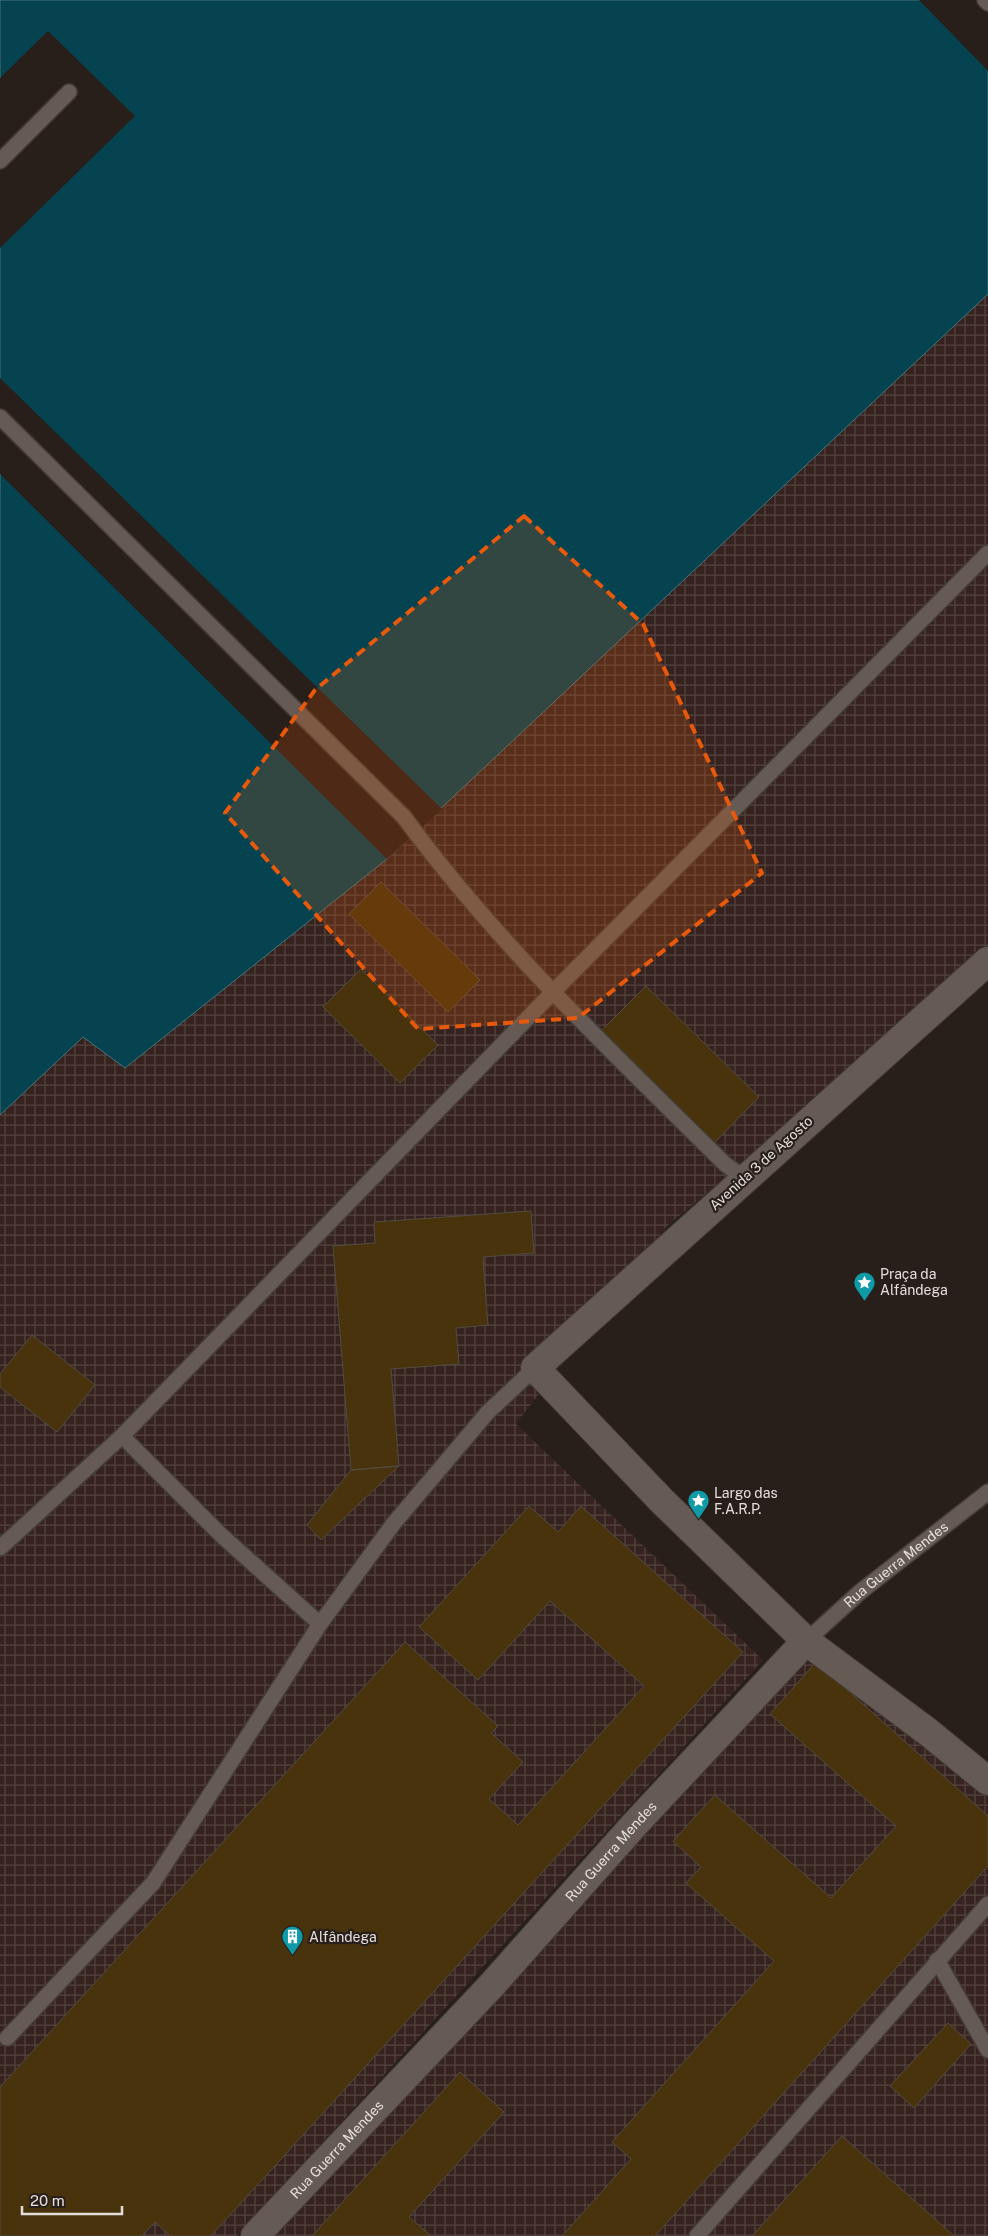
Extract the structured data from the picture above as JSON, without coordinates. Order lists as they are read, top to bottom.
{
  "streets": {
    "street": ["Avenida 3 de Agosto", "Rua Guerra Mendes"]
  },
  "places": {
    "place": ["Praça da Alfândega", "Largo das F.A.R.P."],
    "building": ["Alfândega"]
  },
  "scale_bar": "20 m"
}
